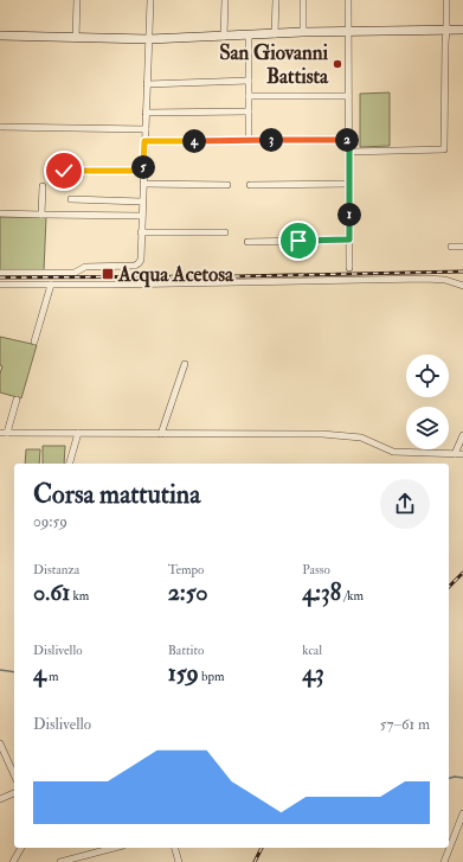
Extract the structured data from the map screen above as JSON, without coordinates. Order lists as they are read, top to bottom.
{
  "places": {
    "other": ["San Giovanni Battista"],
    "transit": ["Acqua Acetosa"]
  },
  "page": {
    "pins": [
      "2",
      "3",
      "4",
      "5",
      "1"
    ],
    "heading": ["Corsa mattutina", "09:59"],
    "stats": [
      ["Distanza", "0.61 km"],
      ["Tempo", "2:50"],
      ["Passo", "4:38 /km"],
      ["Dislivello", "4 m"],
      ["Battito", "159 bpm"],
      ["kcal", "43"]
    ],
    "chart": ["Dislivello", "57–61 m"]
  }
}
